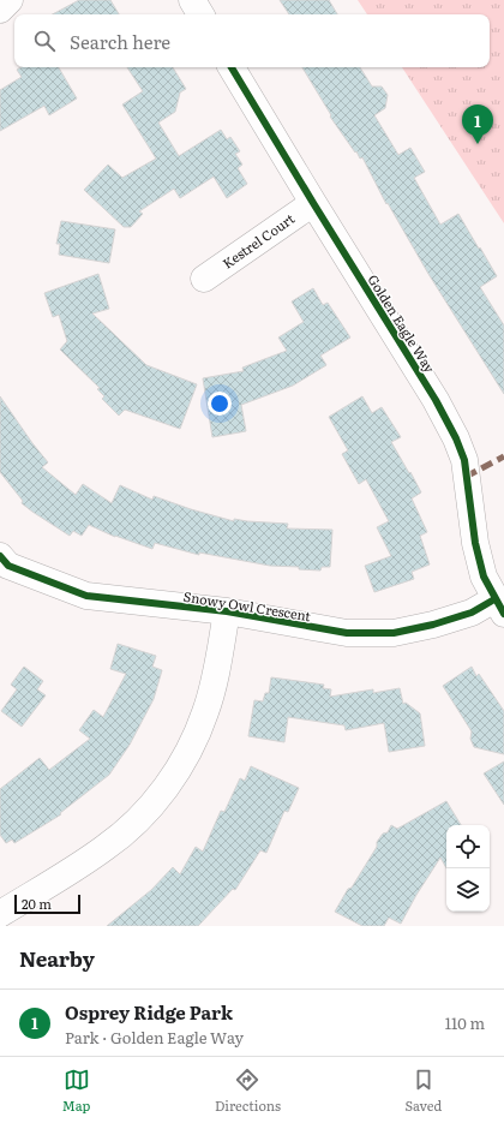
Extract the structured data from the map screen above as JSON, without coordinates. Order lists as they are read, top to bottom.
{
  "streets": {
    "street": ["Kestrel Court", "Golden Eagle Way", "Snowy Owl Crescent"]
  },
  "crossings": [
    ["Kestrel Court", "Golden Eagle Way"],
    ["Golden Eagle Way", "Snowy Owl Crescent"]
  ],
  "scale_bar": "20 m",
  "page": {
    "search": "Search here",
    "pins": "1",
    "scale": "20 m",
    "heading": "Nearby",
    "list": [
      {
        "mark": "1",
        "name": "Osprey Ridge Park",
        "note": "Park · Golden Eagle Way",
        "value": "110 m"
      }
    ],
    "nav": ["Map", "Directions", "Saved"]
  }
}
